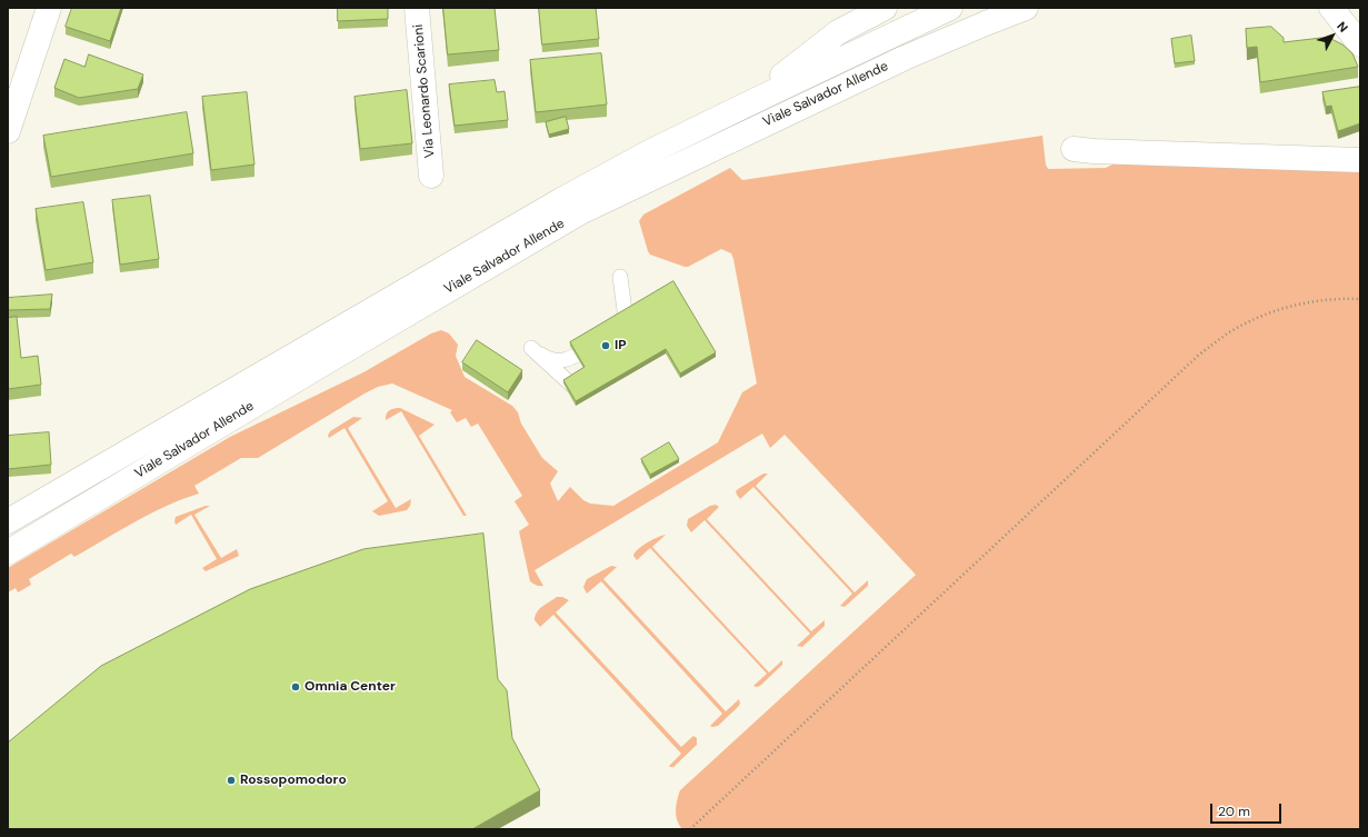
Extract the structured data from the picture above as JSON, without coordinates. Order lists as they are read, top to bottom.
{
  "streets": {
    "main road": ["Via Leonardo Scarioni", "Viale Salvador Allende"]
  },
  "places": ["IP", "Omnia Center", "Rossopomodoro"],
  "scale_bar": "20 m",
  "north": "top right"
}
